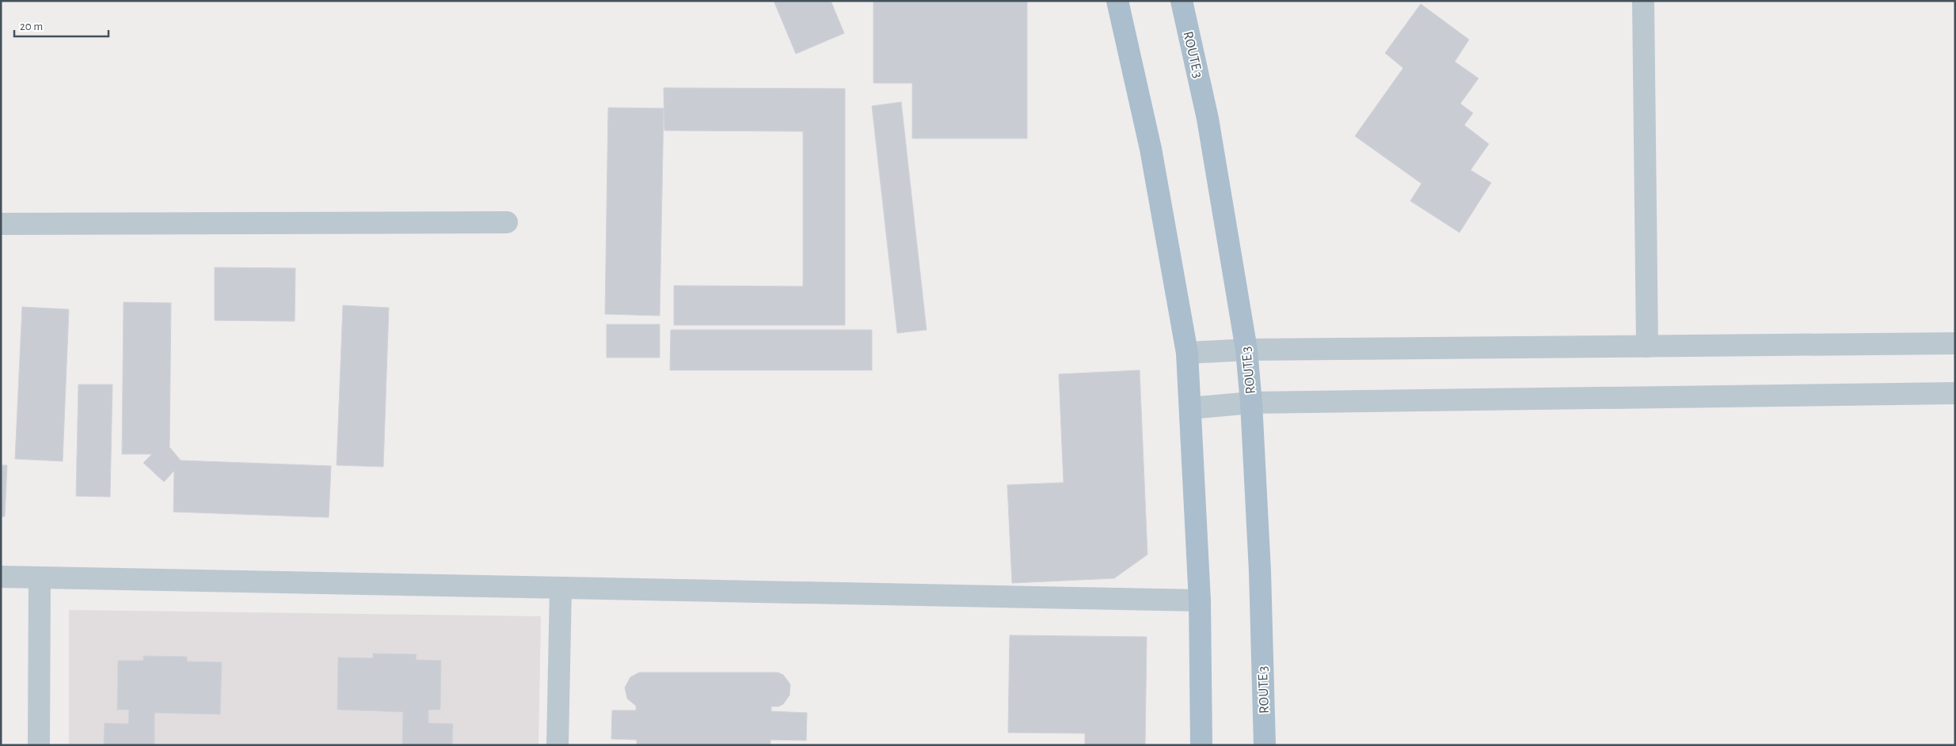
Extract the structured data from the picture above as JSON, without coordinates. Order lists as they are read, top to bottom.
{
  "streets": {
    "main road": ["ROUTE 3"]
  },
  "scale_bar": "20 m"
}
